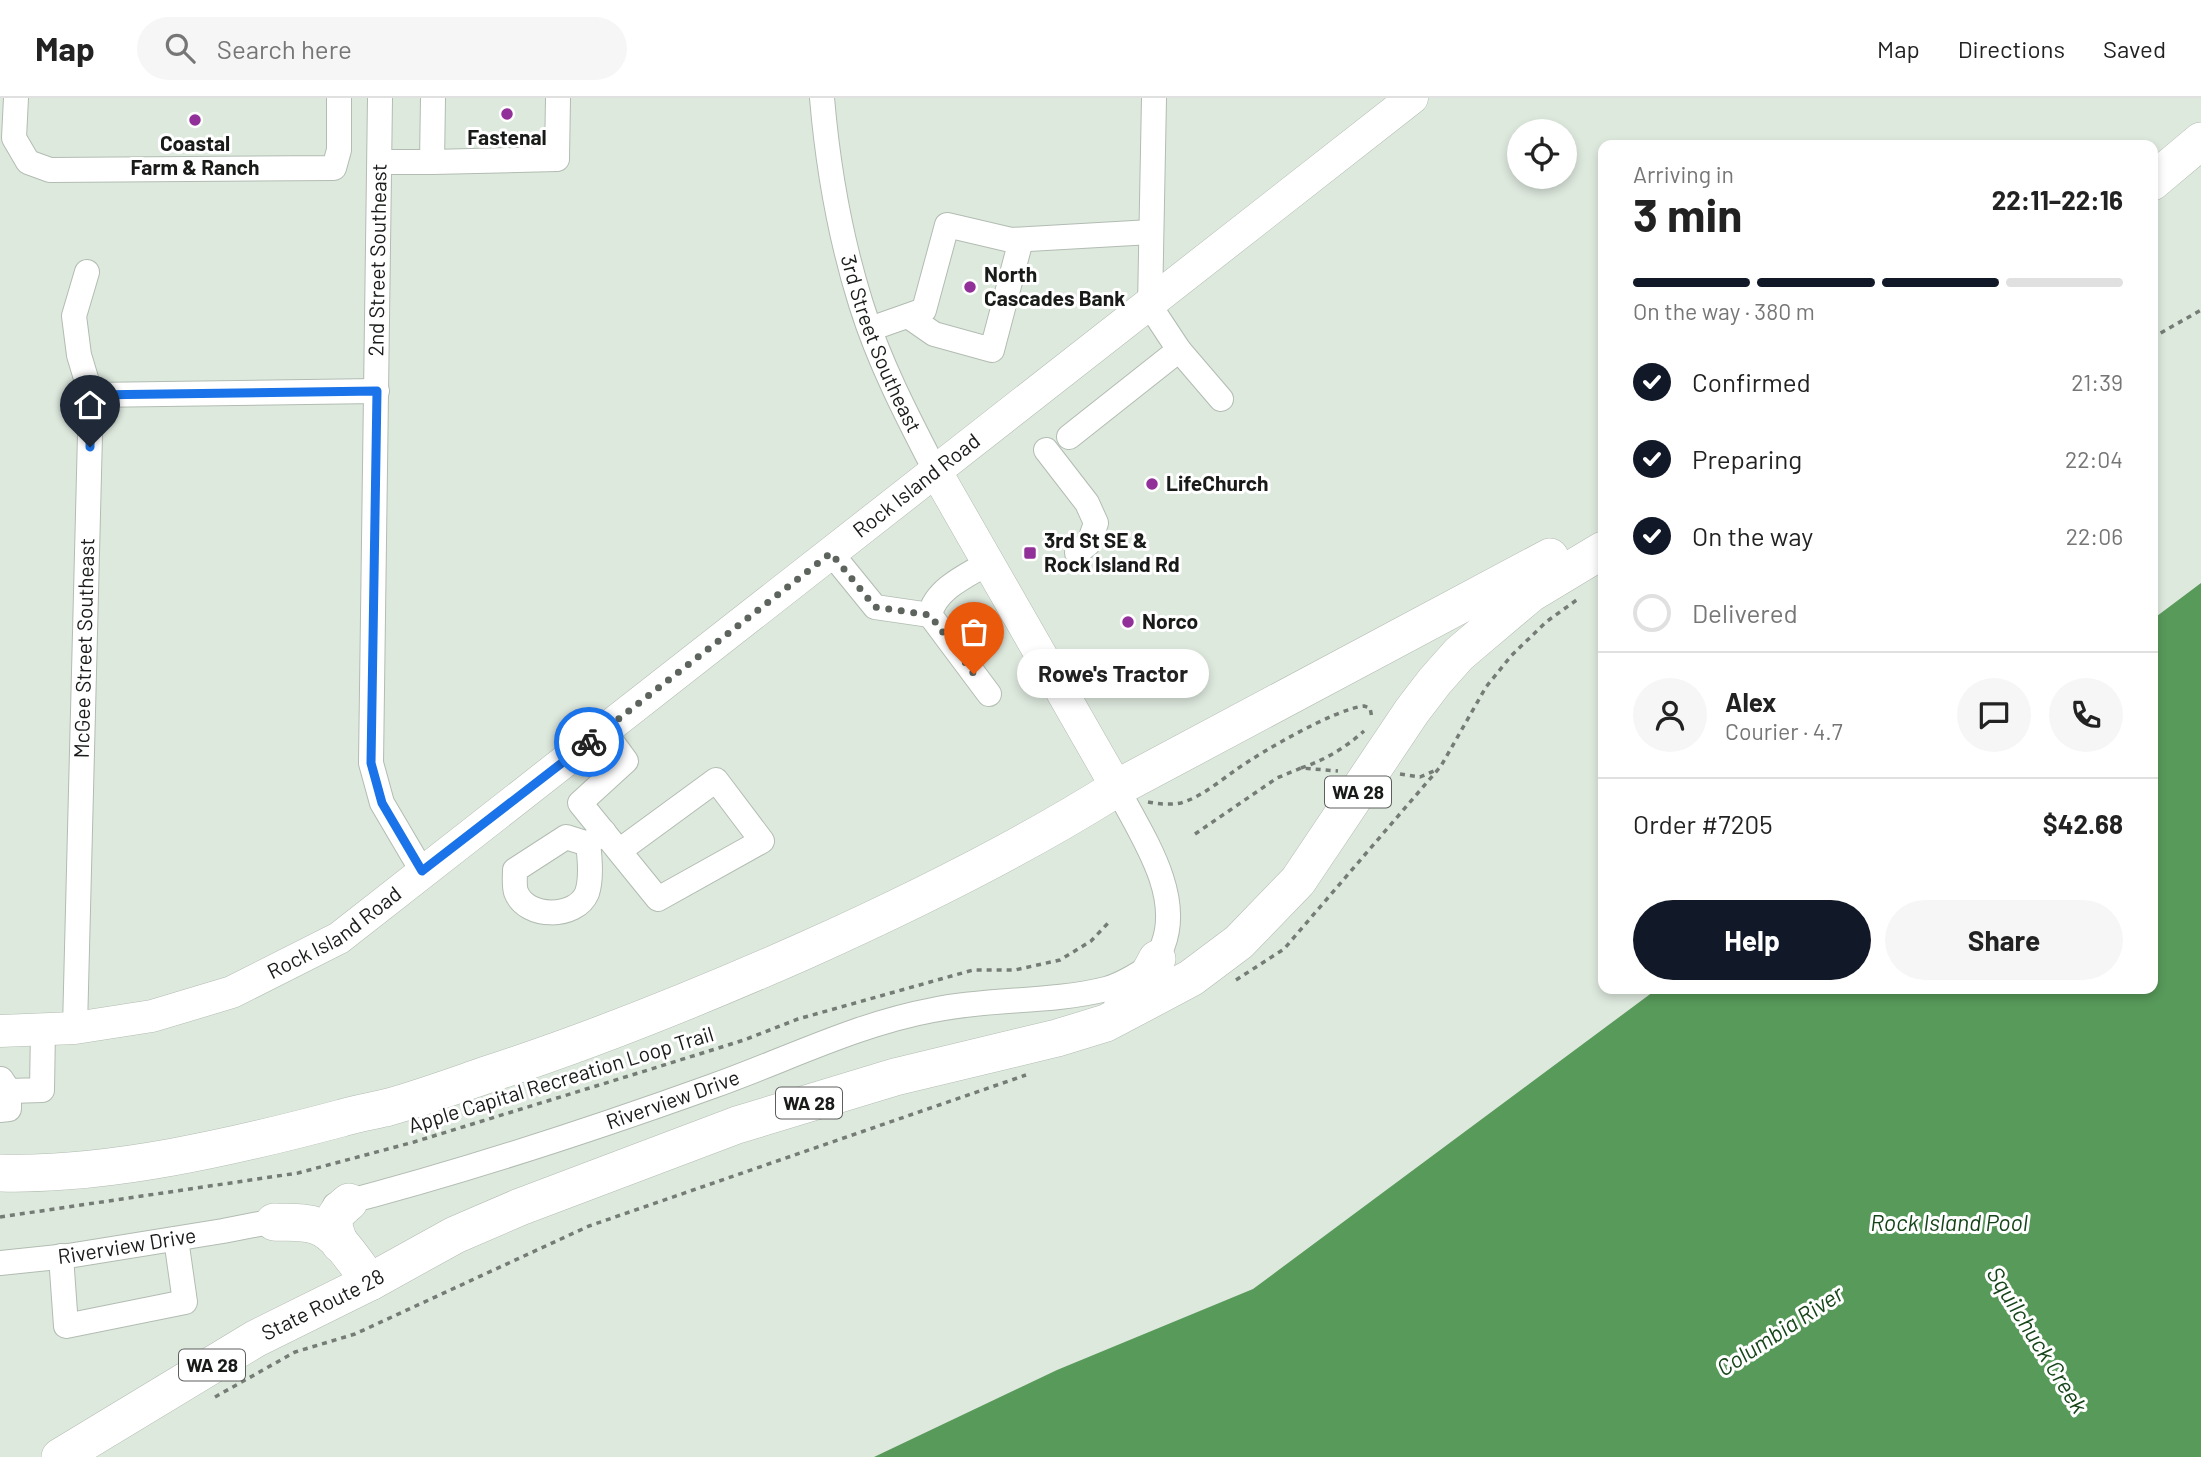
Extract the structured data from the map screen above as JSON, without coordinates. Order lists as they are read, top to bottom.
{
  "streets": {
    "highway": ["WA 28", "State Route 28"],
    "main road": ["3rd Street Southeast", "Rock Island Road"],
    "street": ["2nd Street Southeast", "McGee Street Southeast", "Riverview Drive"],
    "path": ["Apple Capital Recreation Loop Trail"]
  },
  "crossings": [
    ["2nd Street Southeast", "Rock Island Road"],
    ["3rd Street Southeast", "Rock Island Road"],
    ["Rock Island Road", "McGee Street Southeast"],
    ["WA 28", "State Route 28"]
  ],
  "water": ["Rock Island Pool", "Columbia River", "Squilchuck Creek"],
  "places": {
    "other": [
      "Fastenal",
      "Coastal Farm & Ranch",
      "North Cascades Bank",
      "LifeChurch",
      "Norco",
      "Rowe's Tractor"
    ],
    "transit": ["3rd St SE & Rock Island Rd"]
  },
  "page": {
    "header": "Map",
    "search": "Search here",
    "nav": ["Map", "Directions", "Saved"],
    "heading": ["3 min", "Arriving in", "22:11–22:16"],
    "panel": [
      "Alex",
      "Courier · 4.7",
      "Order #7205",
      "$42.68"
    ],
    "bar": "On the way · 380 m",
    "list": [
      ["Confirmed", "21:39"],
      ["Preparing", "22:04"],
      ["On the way", "22:06"],
      "Delivered"
    ],
    "bubble": "Rowe's Tractor",
    "buttons": ["Help", "Share"]
  }
}
